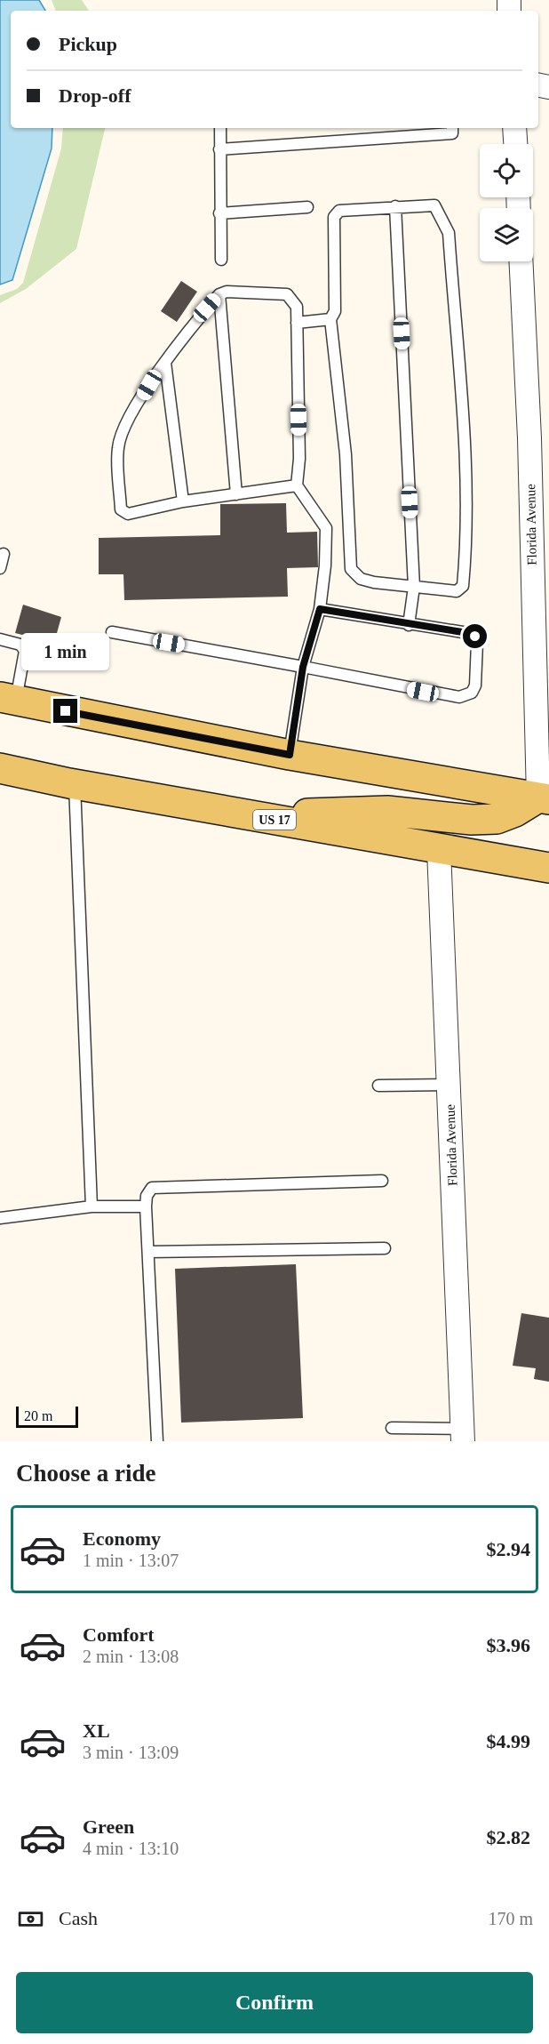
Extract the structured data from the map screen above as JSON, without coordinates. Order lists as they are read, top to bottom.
{
  "streets": {
    "main road": ["US 17"],
    "street": ["Florida Avenue"]
  },
  "crossings": [
    ["Florida Avenue", "US 17"]
  ],
  "scale_bar": "20 m",
  "page": {
    "banner": ["Pickup", "Drop-off"],
    "bubble": "1 min",
    "scale": "20 m",
    "heading": "Choose a ride",
    "list": [
      {
        "name": "Economy",
        "note": "1 min · 13:07",
        "value": "$2.94"
      },
      {
        "name": "Comfort",
        "note": "2 min · 13:08",
        "value": "$3.96"
      },
      {
        "name": "XL",
        "note": "3 min · 13:09",
        "value": "$4.99"
      },
      {
        "name": "Green",
        "note": "4 min · 13:10",
        "value": "$2.82"
      }
    ],
    "pay": ["Cash", "170 m"],
    "buttons": "Confirm"
  }
}
